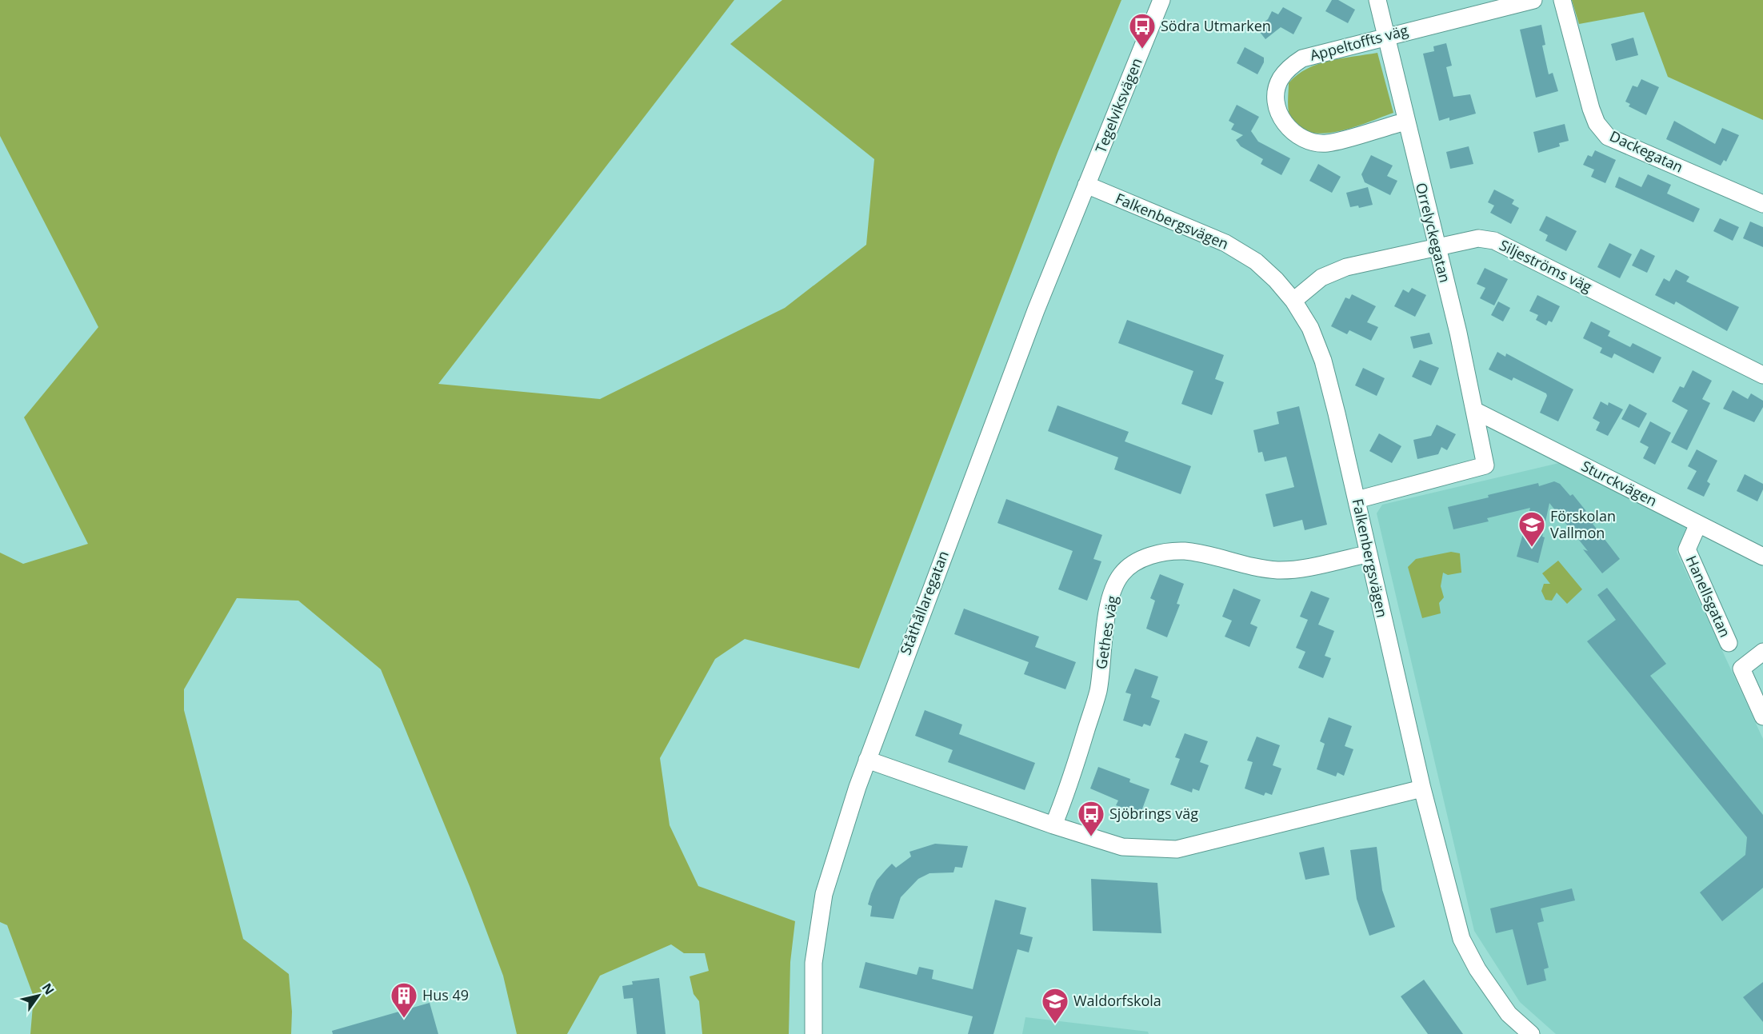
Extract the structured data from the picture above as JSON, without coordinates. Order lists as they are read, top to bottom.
{
  "streets": {
    "street": [
      "Appeltoffts väg",
      "Tegelviksvägen",
      "Dackegatan",
      "Falkenbergsvägen",
      "Orrelyckegatan",
      "Siljeströms väg",
      "Sturckvägen",
      "Hanellsgatan",
      "Ståthållaregatan",
      "Gethes väg"
    ]
  },
  "crossings": [
    ["Appeltoffts väg", "Orrelyckegatan"],
    ["Tegelviksvägen", "Falkenbergsvägen"],
    ["Tegelviksvägen", "Ståthållaregatan"],
    ["Falkenbergsvägen", "Orrelyckegatan"],
    ["Falkenbergsvägen", "Siljeströms väg"],
    ["Falkenbergsvägen", "Ståthållaregatan"],
    ["Falkenbergsvägen", "Gethes väg"],
    ["Orrelyckegatan", "Siljeströms väg"],
    ["Orrelyckegatan", "Sturckvägen"],
    ["Sturckvägen", "Hanellsgatan"]
  ],
  "places": {
    "bus stop": ["Södra Utmarken", "Sjöbrings väg"],
    "school or university": ["Förskolan Vallmon", "Waldorfskola"],
    "building": ["Hus 49"]
  },
  "north": "top right"
}
